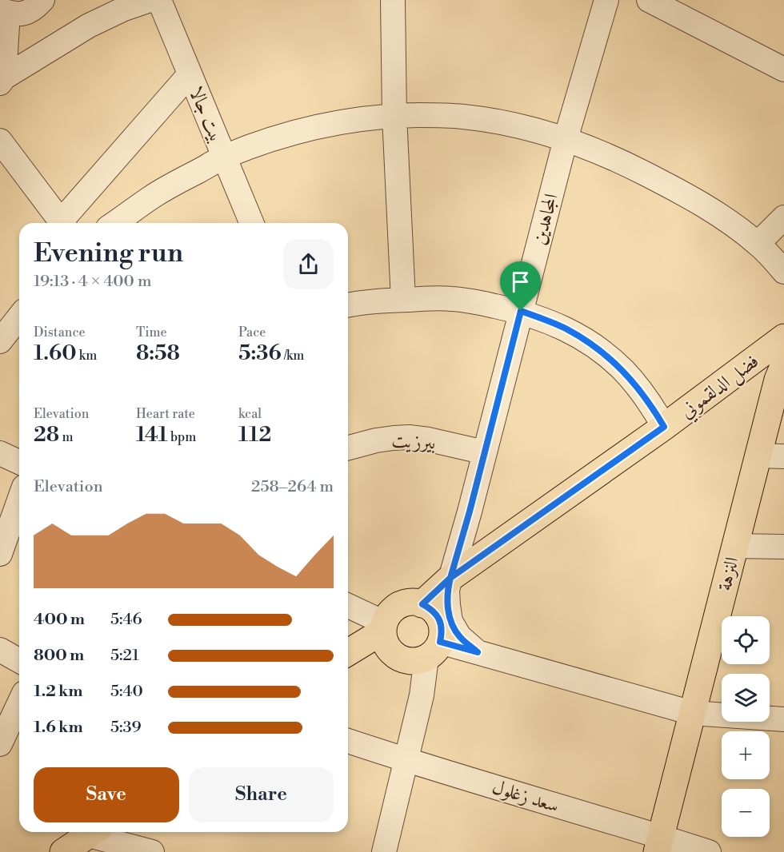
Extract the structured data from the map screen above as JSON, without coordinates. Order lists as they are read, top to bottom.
{
  "streets": {
    "main road": ["فضل الدلقموني", "النزهة"],
    "street": [
      "بيت جالا",
      "المجاهدين",
      "بيرزيت",
      "سعد زغلول"
    ]
  },
  "crossings": [
    ["المجاهدين", "فضل الدلقموني"],
    ["المجاهدين", "بيرزيت"],
    ["النزهة", "سعد زغلول"]
  ],
  "page": {
    "heading": ["Evening run", "19:13 · 4 × 400 m"],
    "stats": [
      ["Distance", "1.60 km"],
      ["Time", "8:58"],
      ["Pace", "5:36 /km"],
      ["Elevation", "28 m"],
      ["Heart rate", "141 bpm"],
      ["kcal", "112"]
    ],
    "chart": ["Elevation", "258–264 m"],
    "list": [
      {
        "name": "400 m",
        "note": "5:46"
      },
      {
        "name": "800 m",
        "note": "5:21"
      },
      {
        "name": "1.2 km",
        "note": "5:40"
      },
      {
        "name": "1.6 km",
        "note": "5:39"
      }
    ],
    "map_buttons": ["+", "−"],
    "buttons": ["Save", "Share"]
  }
}
